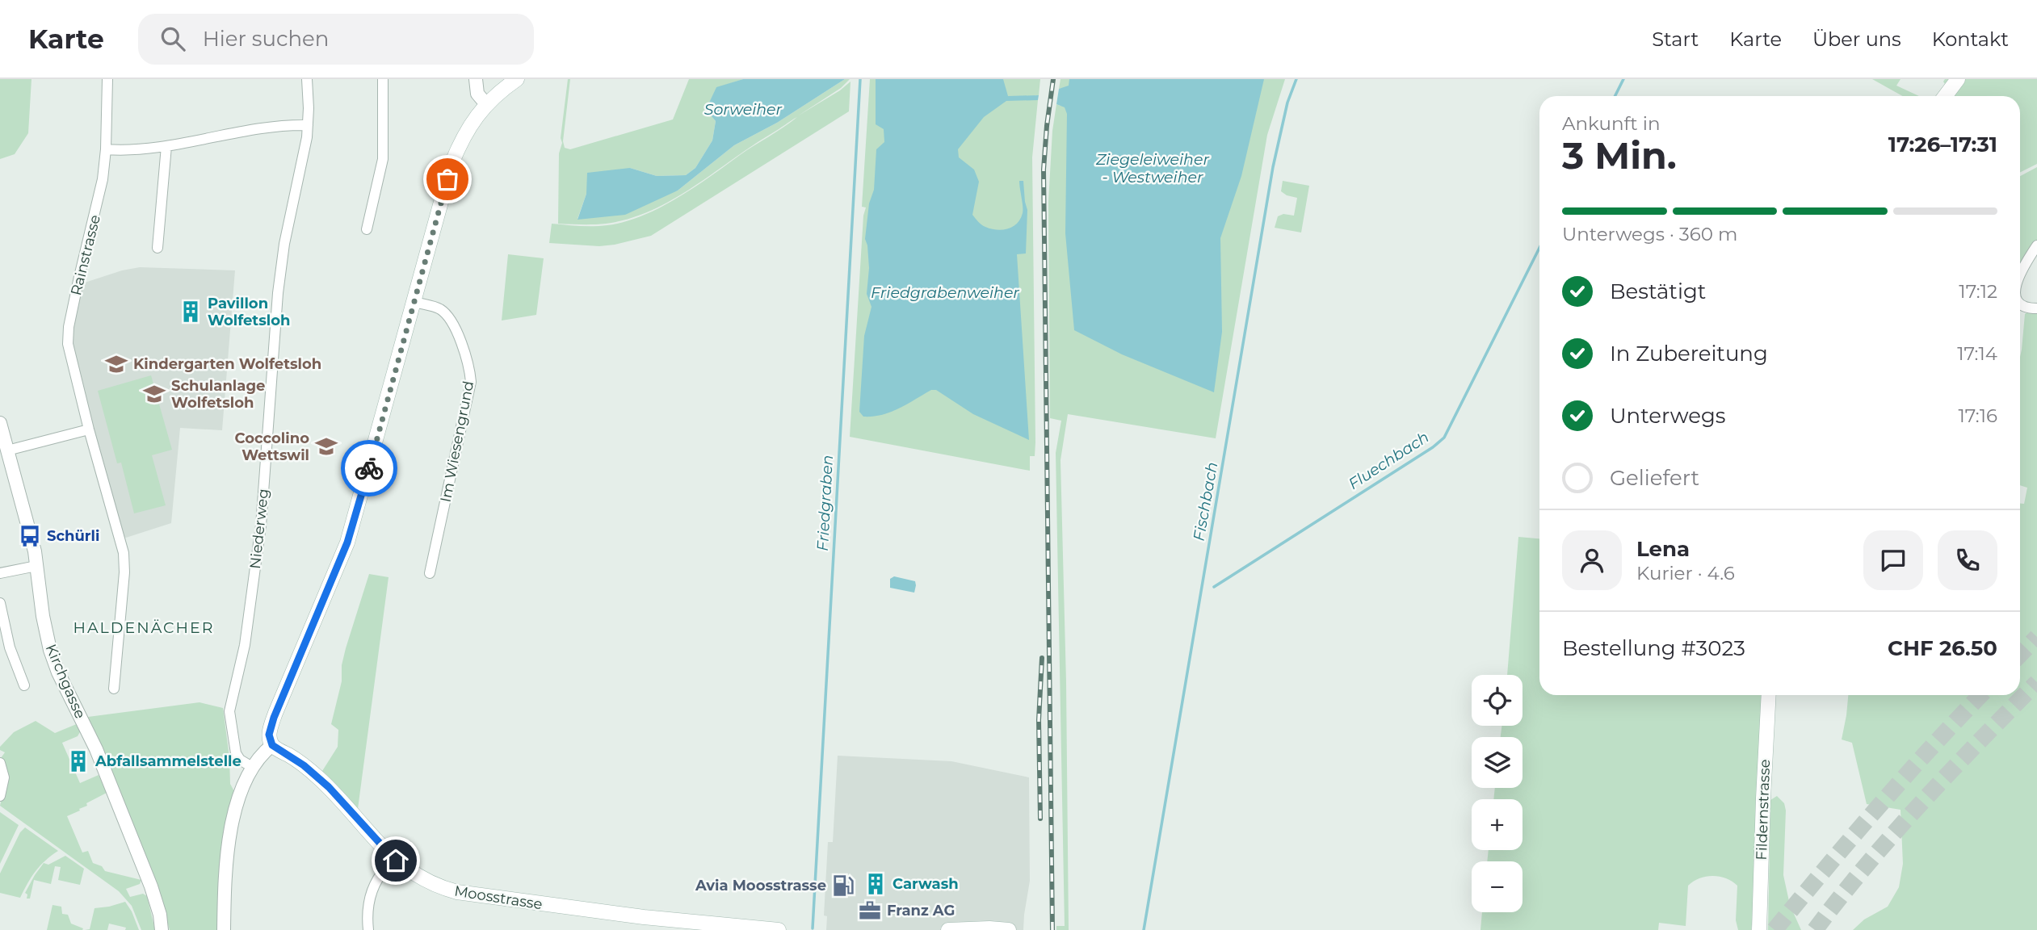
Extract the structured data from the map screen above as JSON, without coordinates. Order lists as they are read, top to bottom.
{
  "streets": {
    "main road": ["Fildernstrasse", "Moosstrasse"],
    "street": [
      "Rainstrasse",
      "Im Wiesengrund",
      "Niederweg",
      "Kirchgasse"
    ]
  },
  "districts": ["HALDENÄCHER"],
  "water": [
    "Sorweiher",
    "Ziegeleiweiher - Westweiher",
    "Friedgrabenweiher",
    "Fluechbach",
    "Fischbach",
    "Friedgraben"
  ],
  "places": {
    "building": ["Pavillon Wolfetsloh", "Abfallsammelstelle", "Carwash"],
    "school or university": ["Kindergarten Wolfetsloh", "Schulanlage Wolfetsloh", "Coccolino Wettswil"],
    "bus stop": ["Schürli"],
    "fuel station": ["Avia Moosstrasse"],
    "office": ["Franz AG"]
  },
  "page": {
    "header": "Karte",
    "search": "Hier suchen",
    "nav": [
      "Start",
      "Karte",
      "Über uns",
      "Kontakt"
    ],
    "heading": ["3 Min.", "Ankunft in", "17:26–17:31"],
    "panel": [
      "Lena",
      "Kurier · 4.6",
      "Bestellung #3023",
      "CHF 26.50"
    ],
    "bar": "Unterwegs · 360 m",
    "list": [
      ["Bestätigt", "17:12"],
      ["In Zubereitung", "17:14"],
      ["Unterwegs", "17:16"],
      "Geliefert"
    ],
    "map_buttons": ["+", "−"]
  }
}
